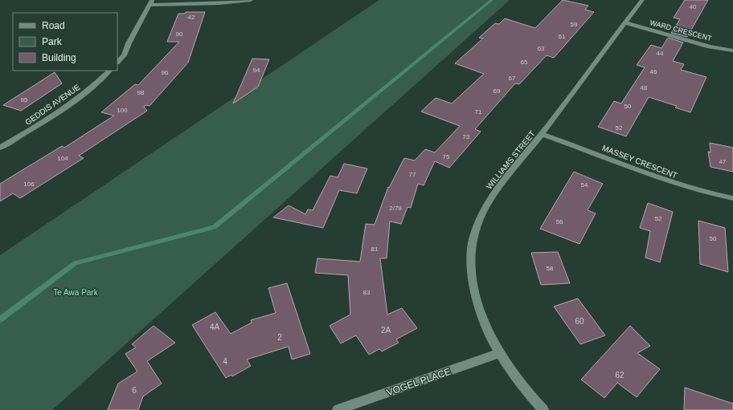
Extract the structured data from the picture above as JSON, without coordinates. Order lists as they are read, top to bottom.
{
  "streets": {
    "street": [
      "WARD CRESCENT",
      "GEDDIS AVENUE",
      "WILLIAMS STREET",
      "MASSEY CRESCENT",
      "VOGEL PLACE"
    ]
  },
  "crossings": [
    ["WARD CRESCENT", "WILLIAMS STREET"],
    ["WILLIAMS STREET", "MASSEY CRESCENT"],
    ["WILLIAMS STREET", "VOGEL PLACE"]
  ],
  "parks": ["Te Awa Park"],
  "house_numbers": [
    "40",
    "42",
    "59",
    "90",
    "61",
    "63",
    "44",
    "65",
    "94",
    "46",
    "96",
    "67",
    "48",
    "69",
    "98",
    "95",
    "50",
    "100",
    "71",
    "52",
    "73",
    "75",
    "104",
    "47",
    "77",
    "106",
    "54",
    "2/79",
    "52",
    "56",
    "50",
    "81",
    "58",
    "83",
    "60",
    "4A",
    "2A",
    "2",
    "4",
    "62",
    "6"
  ],
  "legend": ["Road", "Park", "Building"]
}
